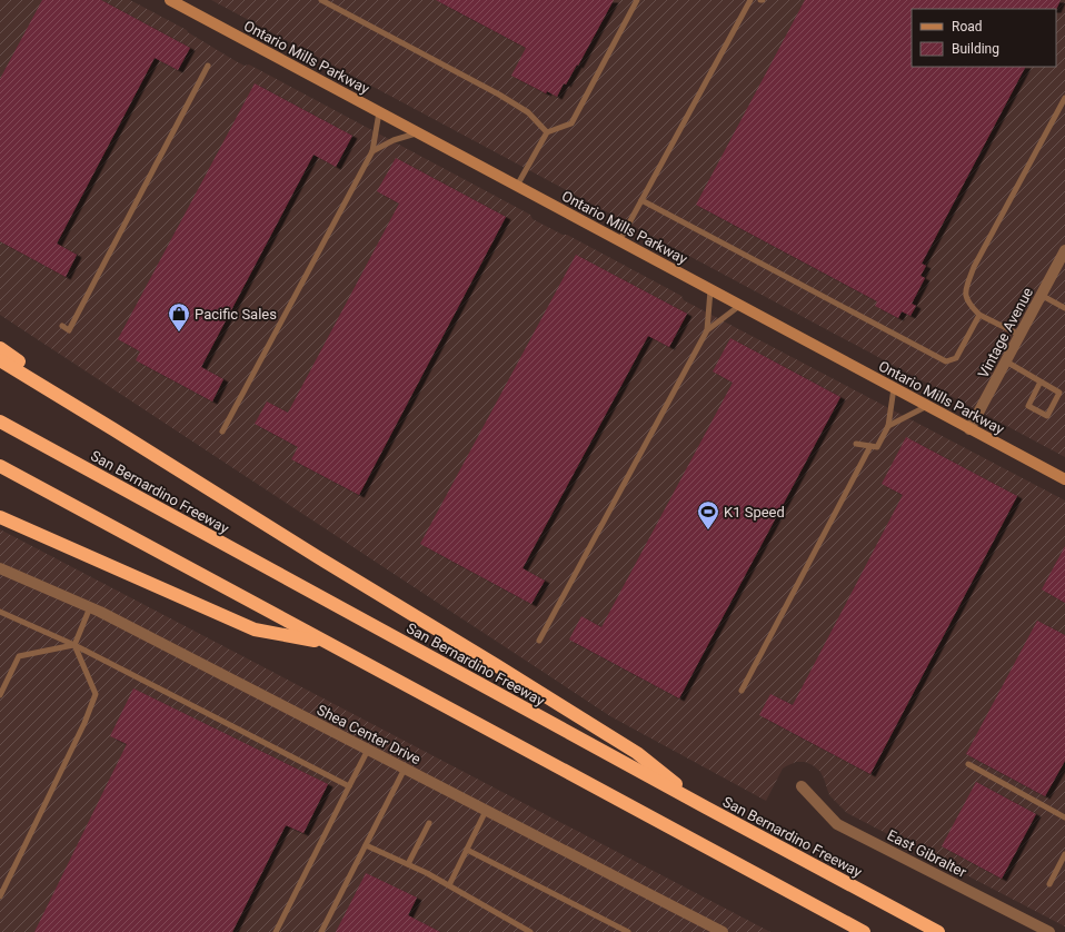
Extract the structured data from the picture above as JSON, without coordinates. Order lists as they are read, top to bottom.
{
  "streets": {
    "highway": ["San Bernardino Freeway"],
    "main road": ["Ontario Mills Parkway"],
    "street": ["Vintage Avenue", "Shea Center Drive", "East Gibralter"]
  },
  "crossings": [
    ["Ontario Mills Parkway", "Vintage Avenue"]
  ],
  "places": {
    "shop": ["Pacific Sales"],
    "sports": ["K1 Speed"]
  },
  "legend": ["Road", "Building"]
}
